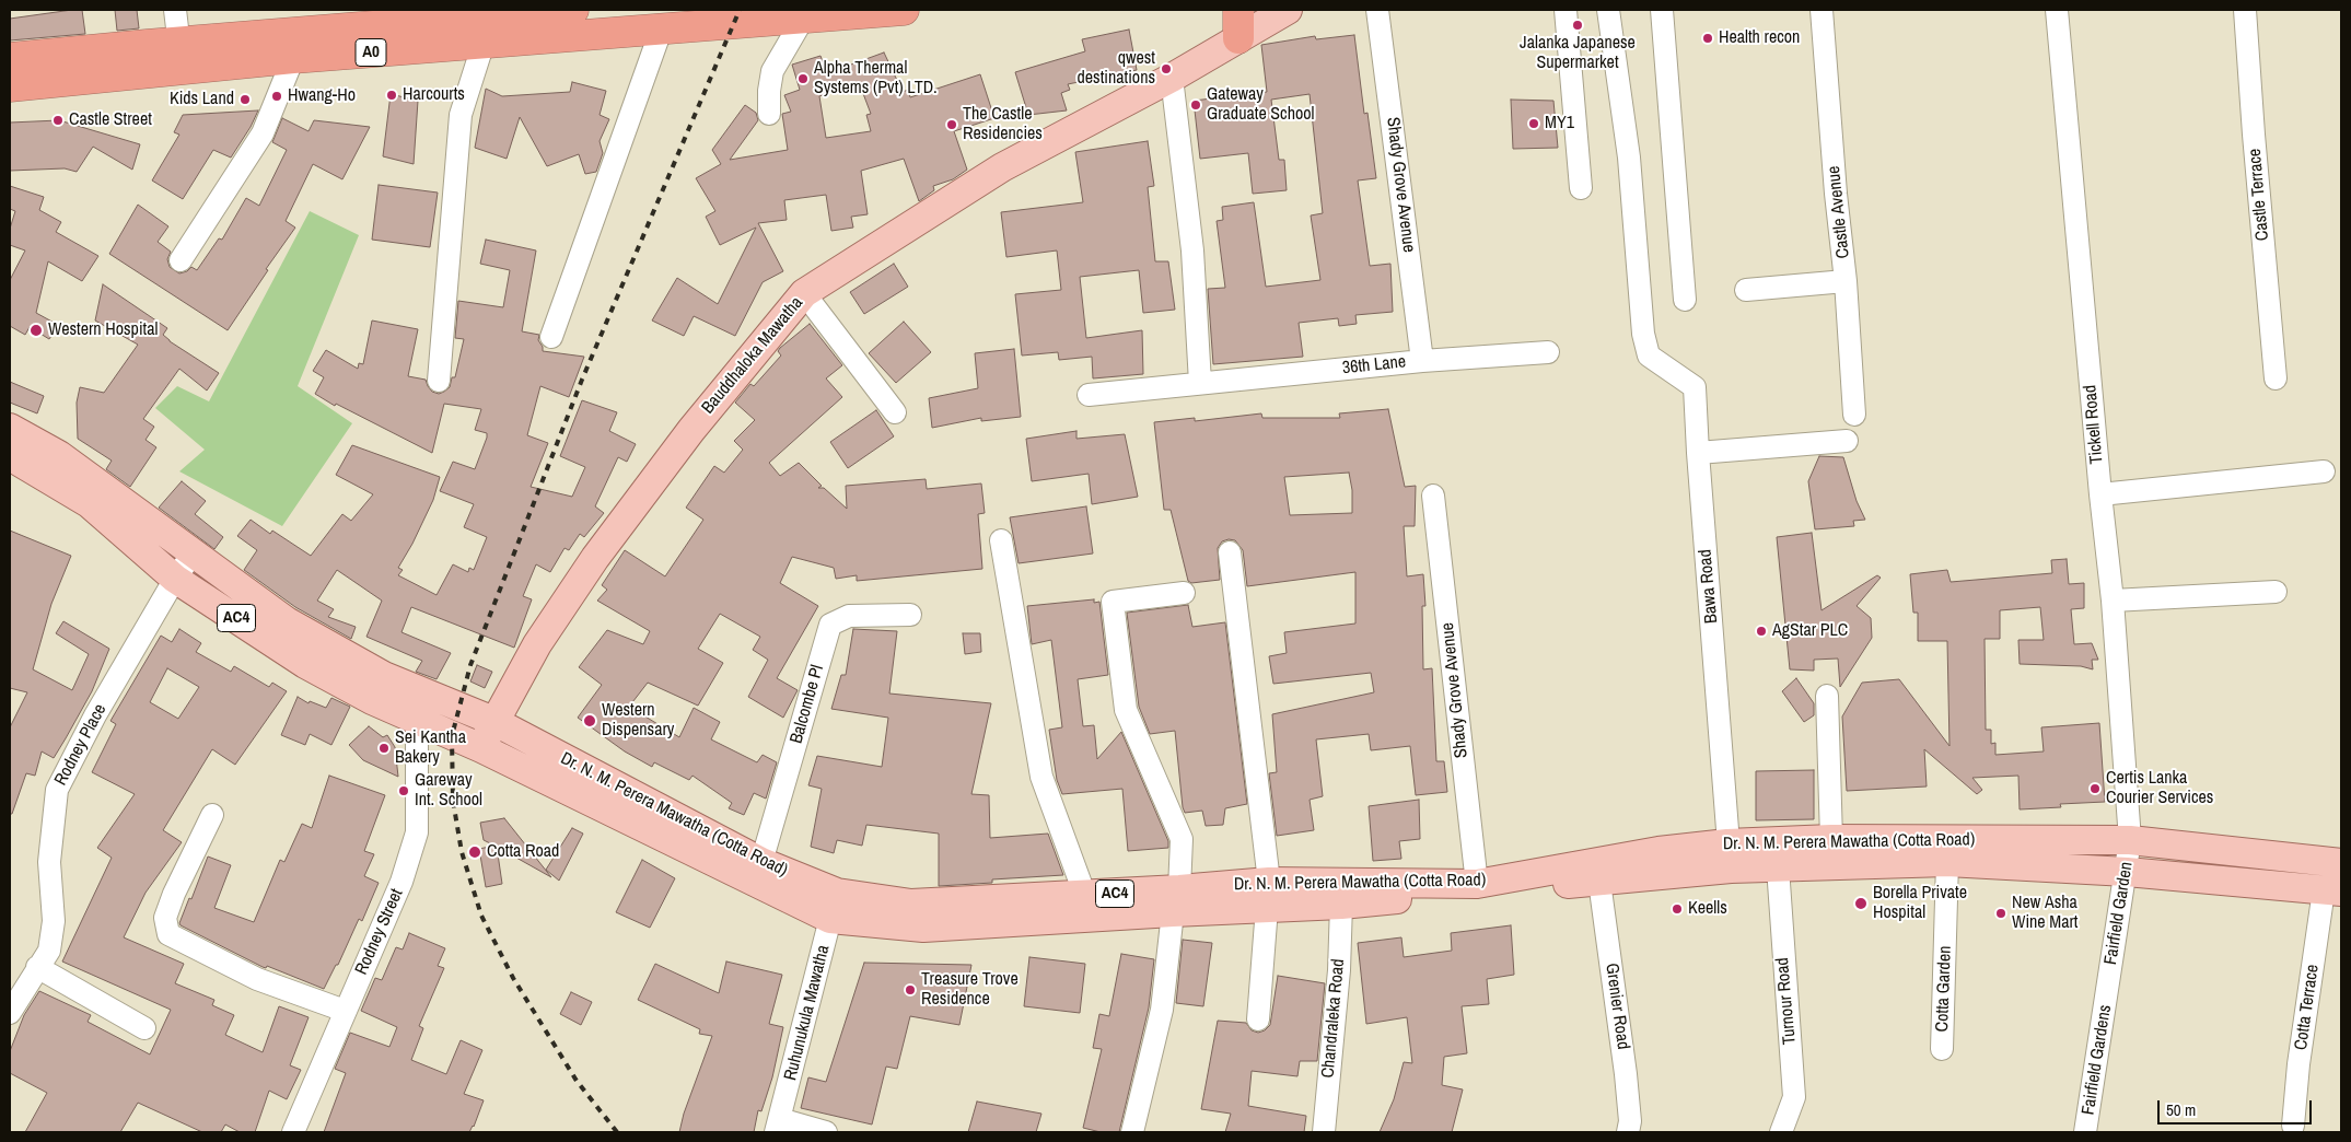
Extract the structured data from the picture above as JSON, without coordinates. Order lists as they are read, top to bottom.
{
  "streets": {
    "highway": ["A0"],
    "main road": ["Bauddhaloka Mawatha", "AC4", "Dr. N. M. Perera Mawatha (Cotta Road)"],
    "street": [
      "Shady Grove Avenue",
      "Castle Terrace",
      "Castle Avenue",
      "36th Lane",
      "Tickell Road",
      "Bawa Road",
      "Balcombe Pl",
      "Rodney Place",
      "Fairfield Garden",
      "Rodney Street",
      "Cotta Garden",
      "Turnour Road",
      "Grenier Road",
      "Cotta Terrace",
      "Ruhunukula Mawatha",
      "Chandraleka Road",
      "Fairfield Gardens"
    ]
  },
  "crossings": [
    ["Shady Grove Avenue", "36th Lane"],
    ["Shady Grove Avenue", "Dr. N. M. Perera Mawatha (Cotta Road)"],
    ["Bauddhaloka Mawatha", "Dr. N. M. Perera Mawatha (Cotta Road)"],
    ["Tickell Road", "Dr. N. M. Perera Mawatha (Cotta Road)"],
    ["Tickell Road", "Fairfield Garden"],
    ["Bawa Road", "Dr. N. M. Perera Mawatha (Cotta Road)"],
    ["Balcombe Pl", "Dr. N. M. Perera Mawatha (Cotta Road)"],
    ["Rodney Place", "Dr. N. M. Perera Mawatha (Cotta Road)"],
    ["Dr. N. M. Perera Mawatha (Cotta Road)", "Fairfield Garden"],
    ["Dr. N. M. Perera Mawatha (Cotta Road)", "Rodney Street"],
    ["Dr. N. M. Perera Mawatha (Cotta Road)", "Cotta Garden"],
    ["Dr. N. M. Perera Mawatha (Cotta Road)", "Turnour Road"],
    ["Dr. N. M. Perera Mawatha (Cotta Road)", "Grenier Road"],
    ["Dr. N. M. Perera Mawatha (Cotta Road)", "Cotta Terrace"],
    ["Dr. N. M. Perera Mawatha (Cotta Road)", "Ruhunukula Mawatha"],
    ["Dr. N. M. Perera Mawatha (Cotta Road)", "Chandraleka Road"],
    ["Fairfield Garden", "Fairfield Gardens"]
  ],
  "places": [
    "Jalanka Japanese Supermarket",
    "Health recon",
    "qwest destinations",
    "Alpha Thermal Systems (Pvt) LTD.",
    "Harcourts",
    "Hwang-Ho",
    "Kids Land",
    "Gateway Graduate School",
    "Castle Street",
    "MY1",
    "The Castle Residencies",
    "Western Hospital",
    "AgStar PLC",
    "Western Dispensary",
    "Sei Kantha Bakery",
    "Certis Lanka Courier Services",
    "Gareway Int. School",
    "Cotta Road",
    "Borella Private Hospital",
    "Keells",
    "New Asha Wine Mart",
    "Treasure Trove Residence"
  ],
  "scale_bar": "50 m"
}
